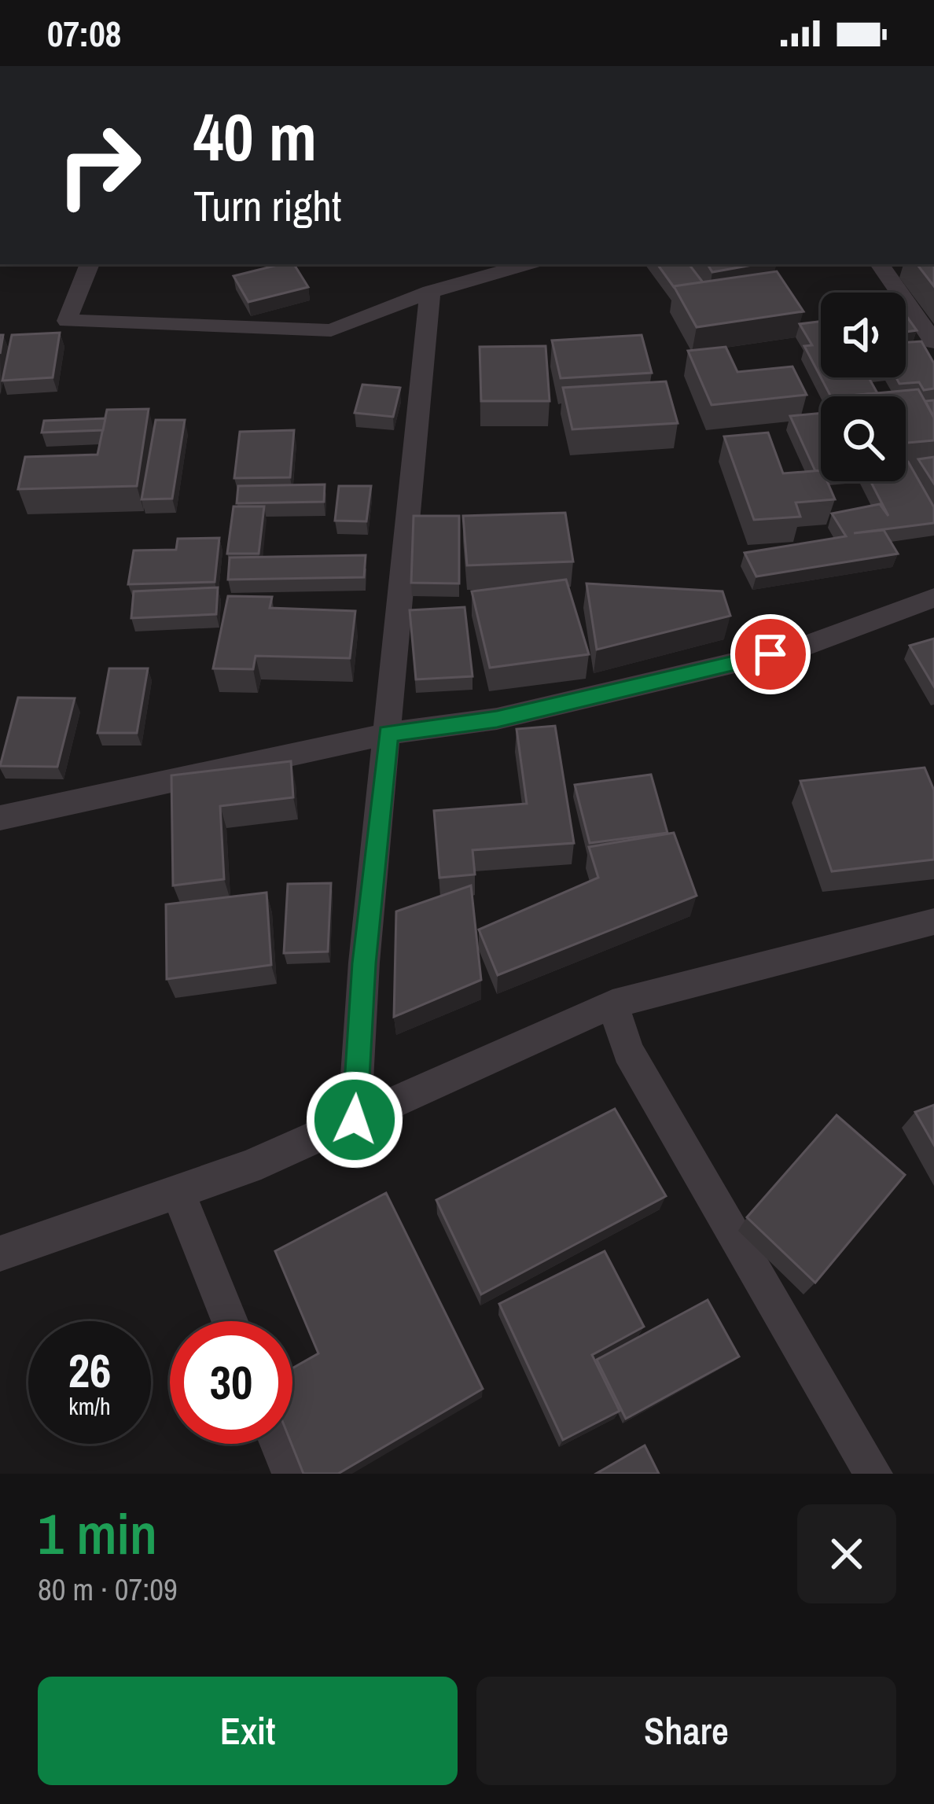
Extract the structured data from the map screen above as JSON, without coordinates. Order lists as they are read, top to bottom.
{
  "page": {
    "status": "07:08",
    "turn": ["40 m", "Turn right"],
    "speed": "26 km/h",
    "limit": "30",
    "heading": ["1 min", "80 m · 07:09"],
    "buttons": ["Exit", "Share"]
  }
}
